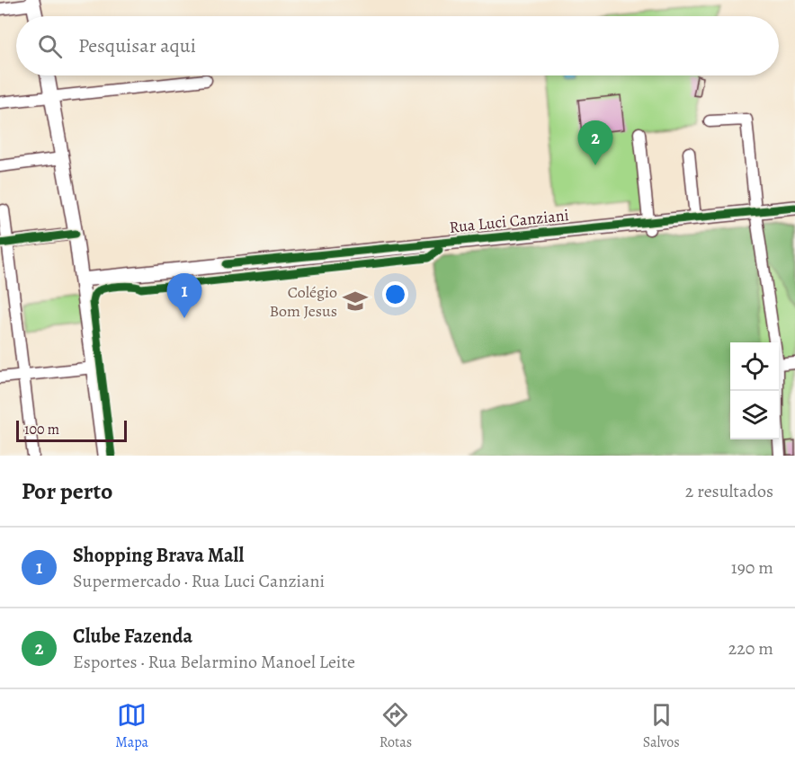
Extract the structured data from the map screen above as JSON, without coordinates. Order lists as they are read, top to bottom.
{
  "streets": {
    "main road": ["Rua Luci Canziani"]
  },
  "places": {
    "school or university": ["Colégio Bom Jesus"]
  },
  "scale_bar": "100 m",
  "page": {
    "search": "Pesquisar aqui",
    "pins": ["2", "1"],
    "scale": "100 m",
    "heading": ["Por perto", "2 resultados"],
    "list": [
      {
        "mark": "1",
        "name": "Shopping Brava Mall",
        "note": "Supermercado · Rua Luci Canziani",
        "value": "190 m"
      },
      {
        "mark": "2",
        "name": "Clube Fazenda",
        "note": "Esportes · Rua Belarmino Manoel Leite",
        "value": "220 m"
      }
    ],
    "nav": ["Mapa", "Rotas", "Salvos"]
  }
}
